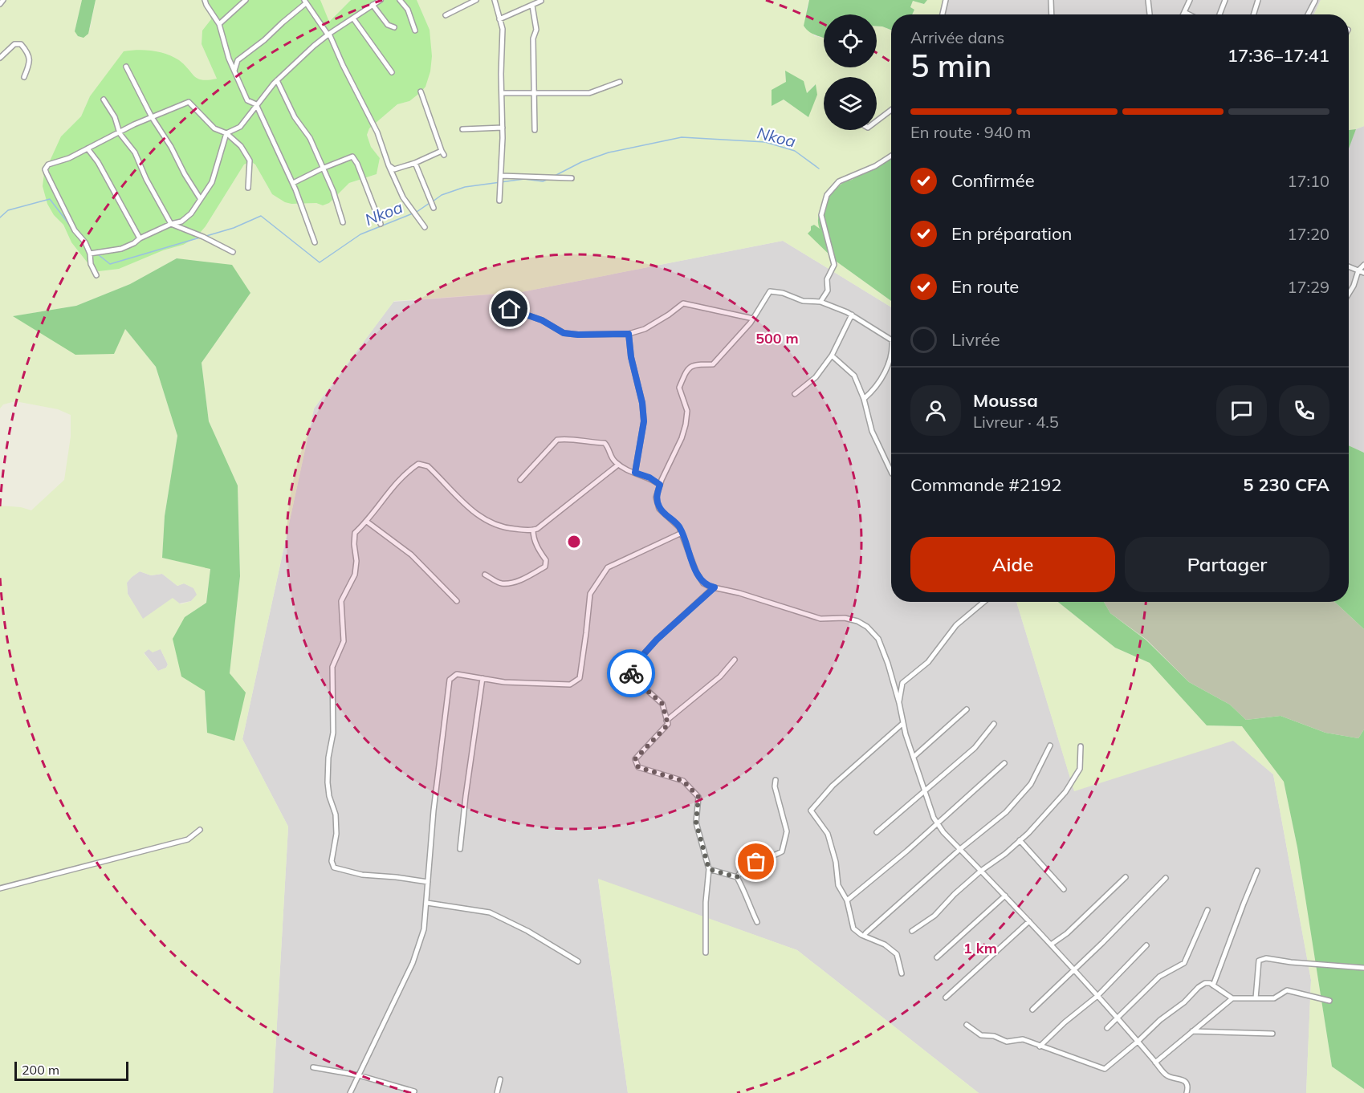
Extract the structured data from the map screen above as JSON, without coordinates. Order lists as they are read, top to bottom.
{
  "water": ["Nkoa"],
  "scale_bar": "200 m",
  "page": {
    "heading": ["5 min", "Arrivée dans", "17:36–17:41"],
    "panel": [
      "Moussa",
      "Livreur · 4.5",
      "Commande #2192",
      "5 230 CFA"
    ],
    "bar": "En route · 940 m",
    "list": [
      ["Confirmée", "17:10"],
      ["En préparation", "17:20"],
      ["En route", "17:29"],
      "Livrée"
    ],
    "buttons": ["Aide", "Partager"],
    "scale": "200 m"
  },
  "rings": ["500 m", "1 km"]
}
